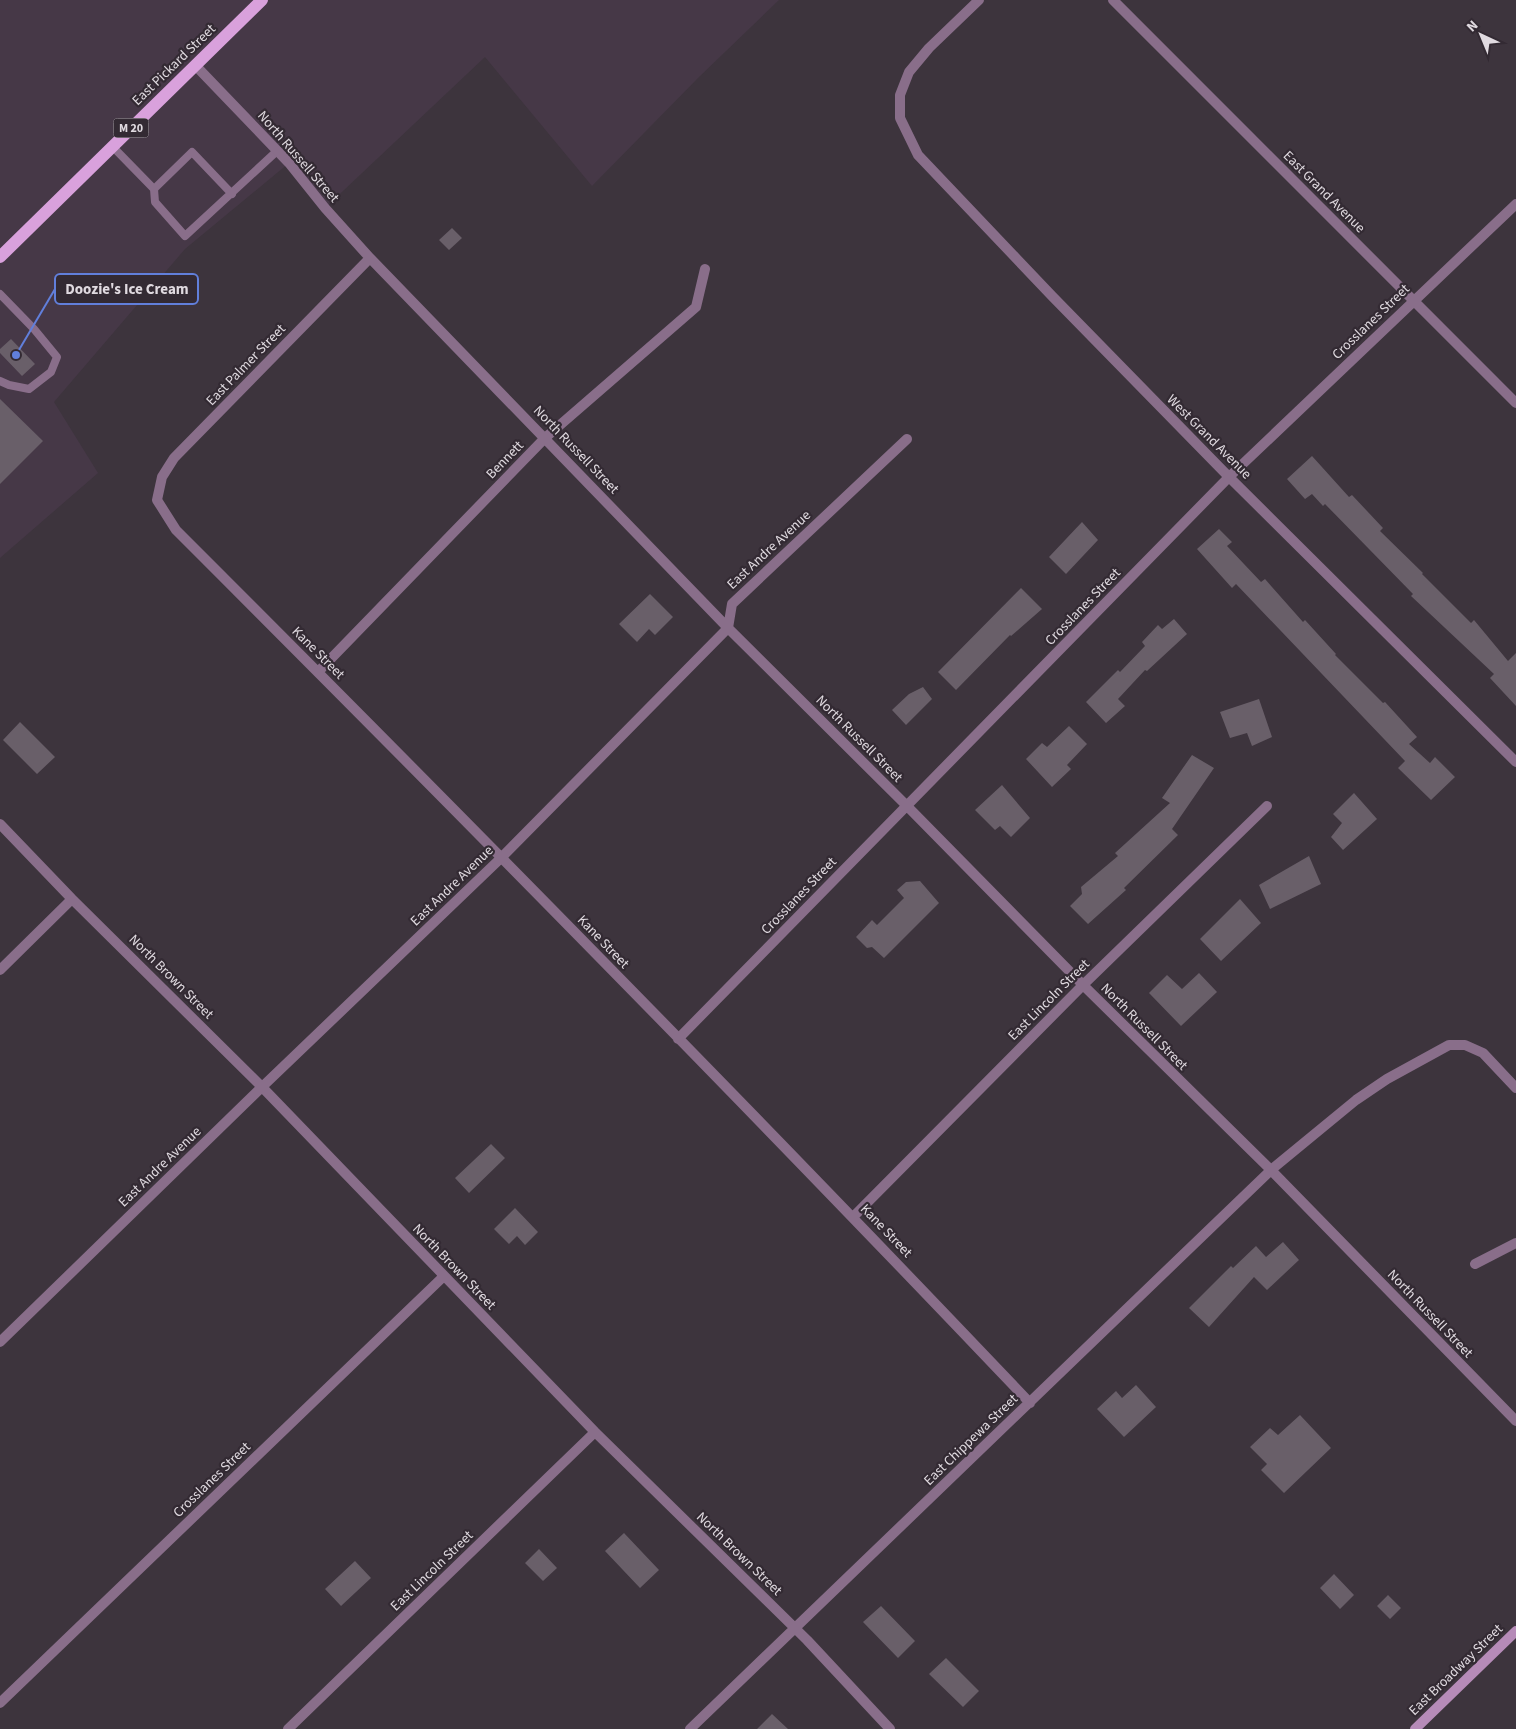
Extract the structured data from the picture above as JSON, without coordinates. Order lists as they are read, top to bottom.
{
  "streets": {
    "main road": ["East Pickard Street", "M 20"],
    "street": [
      "North Russell Street",
      "East Grand Avenue",
      "Crosslanes Street",
      "East Palmer Street",
      "West Grand Avenue",
      "Bennett",
      "East Andre Avenue",
      "Kane Street",
      "North Brown Street",
      "East Lincoln Street",
      "East Chippewa Street",
      "East Broadway Street"
    ]
  },
  "crossings": [
    ["East Pickard Street", "North Russell Street"],
    ["North Russell Street", "Crosslanes Street"],
    ["North Russell Street", "East Palmer Street"],
    ["North Russell Street", "Bennett"],
    ["North Russell Street", "East Andre Avenue"],
    ["North Russell Street", "East Lincoln Street"],
    ["North Russell Street", "East Chippewa Street"],
    ["East Grand Avenue", "Crosslanes Street"],
    ["Crosslanes Street", "West Grand Avenue"],
    ["Crosslanes Street", "Kane Street"],
    ["Crosslanes Street", "North Brown Street"],
    ["East Palmer Street", "Kane Street"],
    ["Bennett", "Kane Street"],
    ["East Andre Avenue", "Kane Street"],
    ["East Andre Avenue", "North Brown Street"],
    ["Kane Street", "East Lincoln Street"],
    ["Kane Street", "East Chippewa Street"],
    ["North Brown Street", "East Lincoln Street"],
    ["North Brown Street", "East Chippewa Street"]
  ],
  "places": ["Doozie's Ice Cream"],
  "north": "top left"
}
